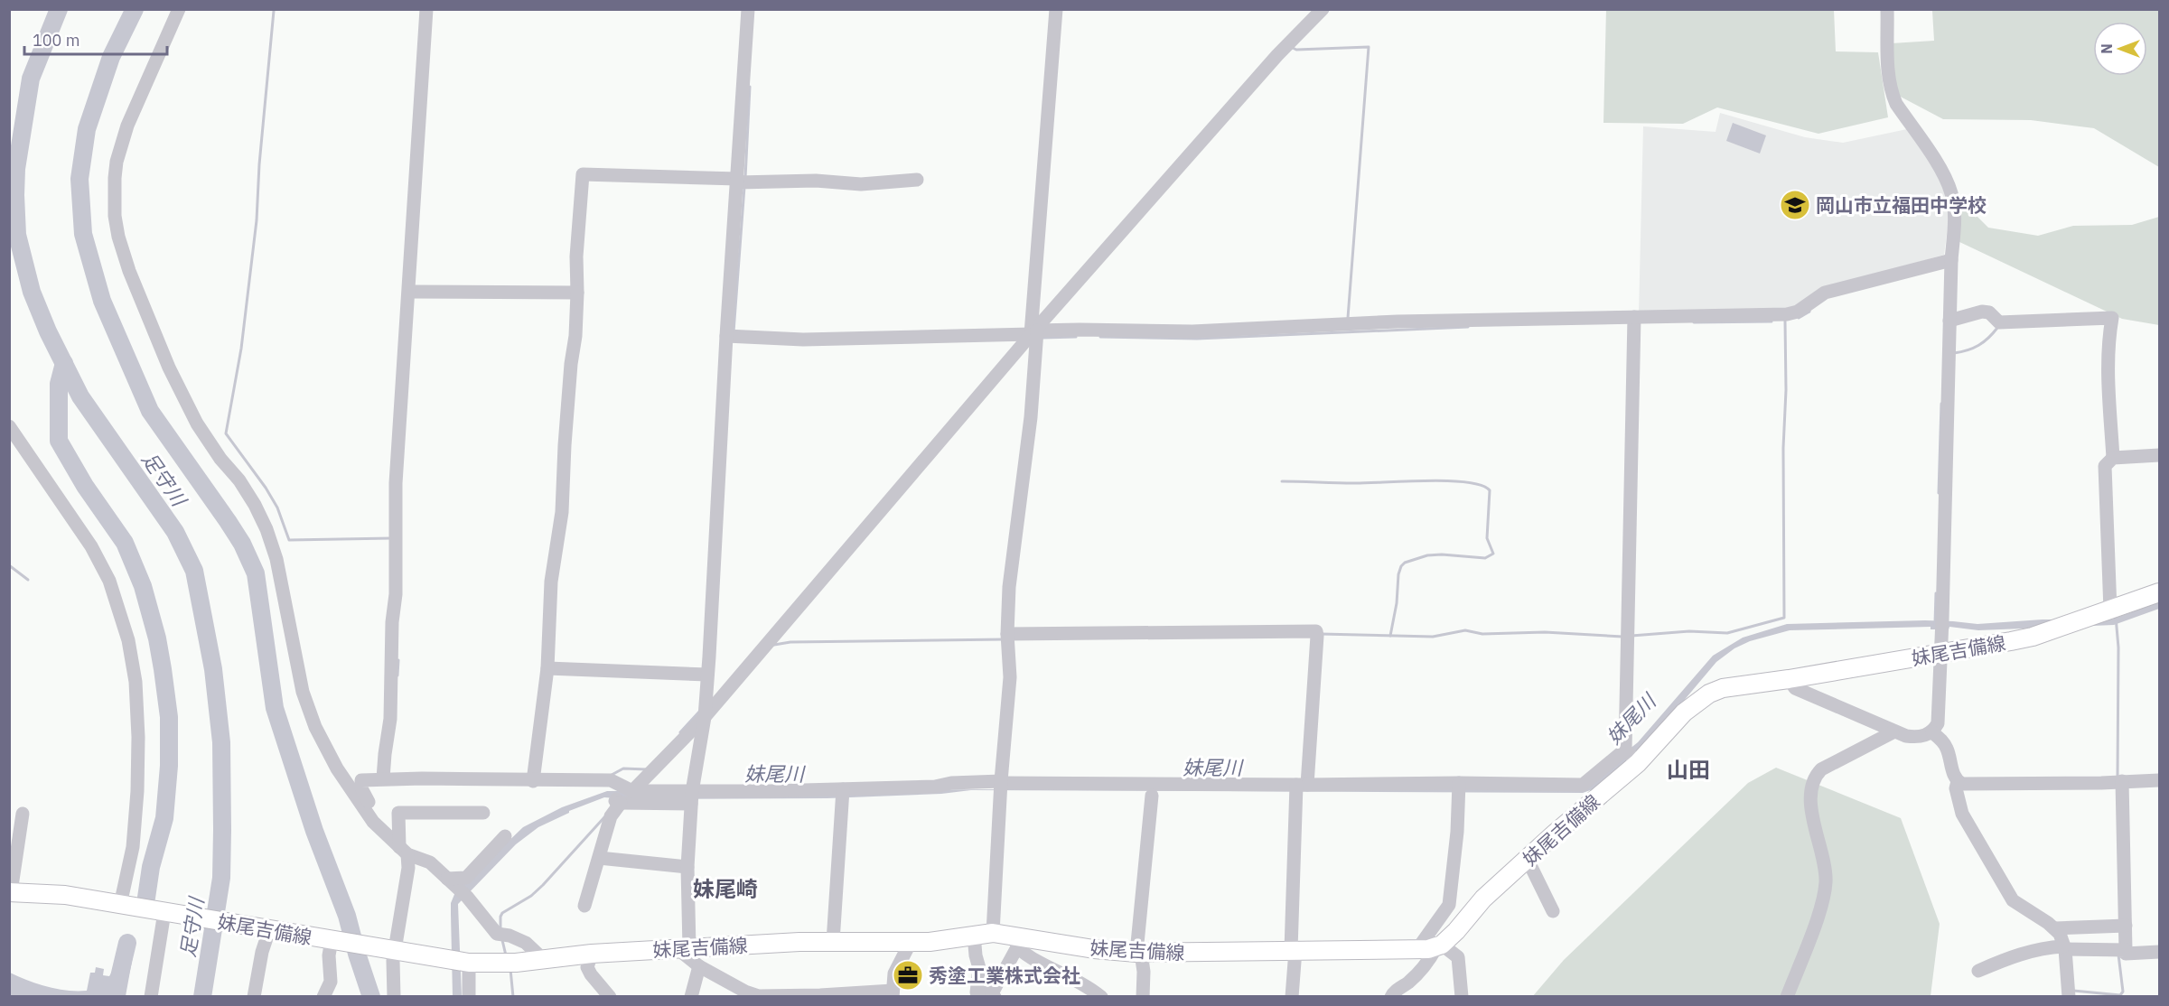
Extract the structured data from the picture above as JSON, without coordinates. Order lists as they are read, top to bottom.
{
  "streets": {
    "main road": ["妹尾吉備線"]
  },
  "districts": ["山田", "妹尾崎"],
  "water": ["足守川", "妹尾川"],
  "places": {
    "school or university": ["岡山市立福田中学校"],
    "office": ["秀塗工業株式会社"]
  },
  "scale_bar": "100 m",
  "north": "left"
}
